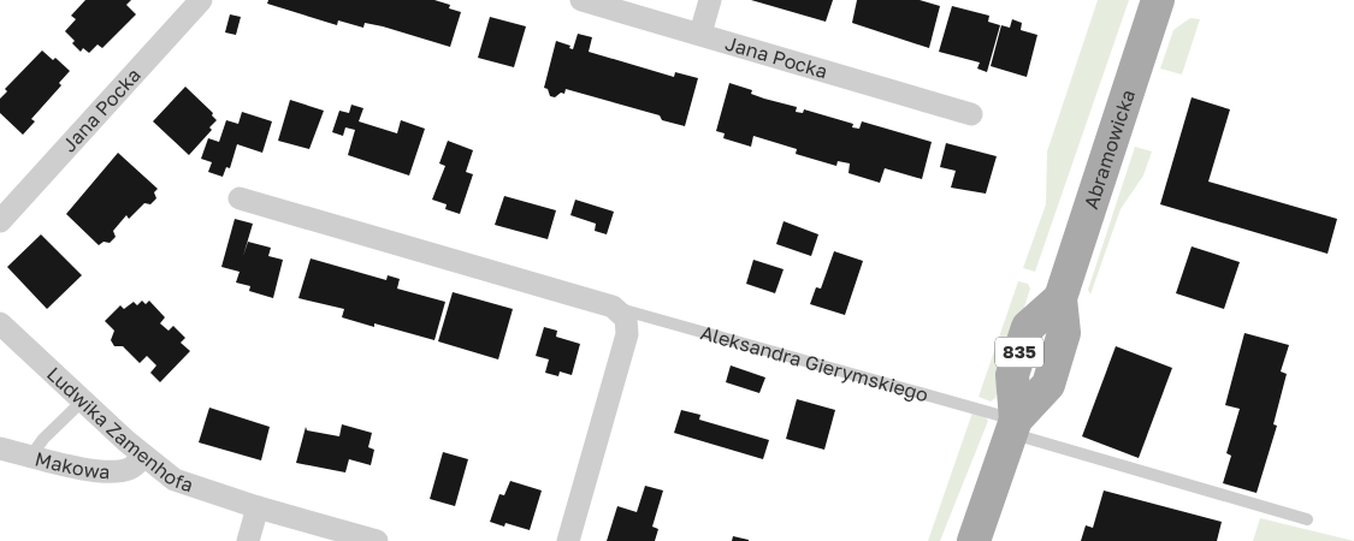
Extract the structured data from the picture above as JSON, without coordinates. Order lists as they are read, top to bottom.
{
  "streets": {
    "main road": ["Abramowicka", "835"],
    "street": [
      "Jana Pocka",
      "Aleksandra Gierymskiego",
      "Ludwika Zamenhofa",
      "Makowa"
    ]
  },
  "crossings": [
    ["Abramowicka", "Aleksandra Gierymskiego"],
    ["Ludwika Zamenhofa", "Makowa"]
  ]
}
